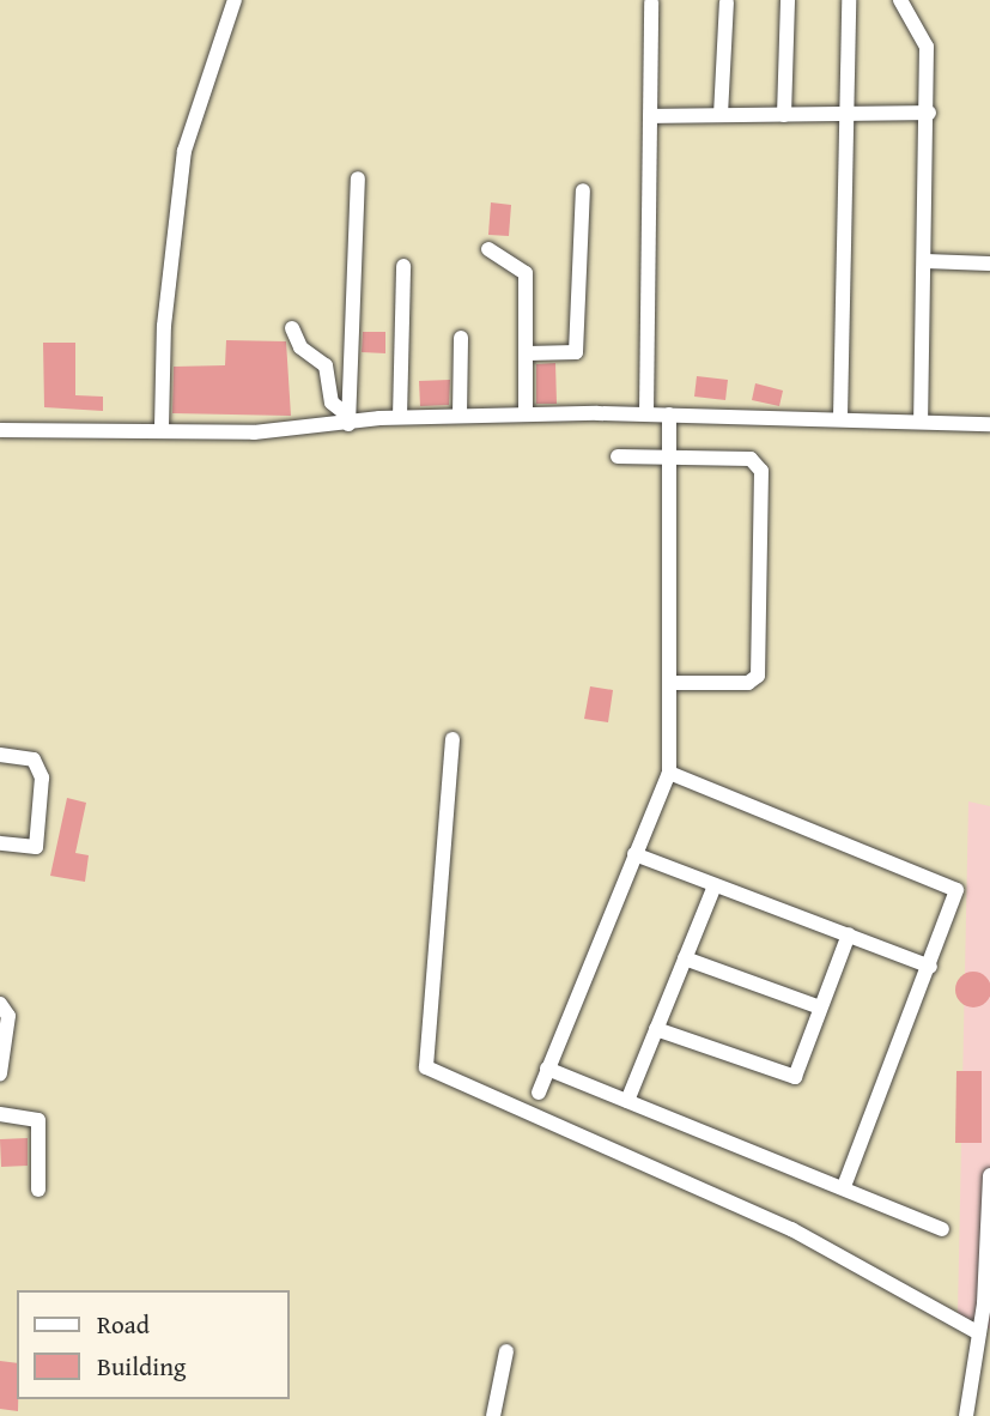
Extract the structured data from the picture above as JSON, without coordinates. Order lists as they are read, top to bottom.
{
  "legend": ["Road", "Building"]
}
